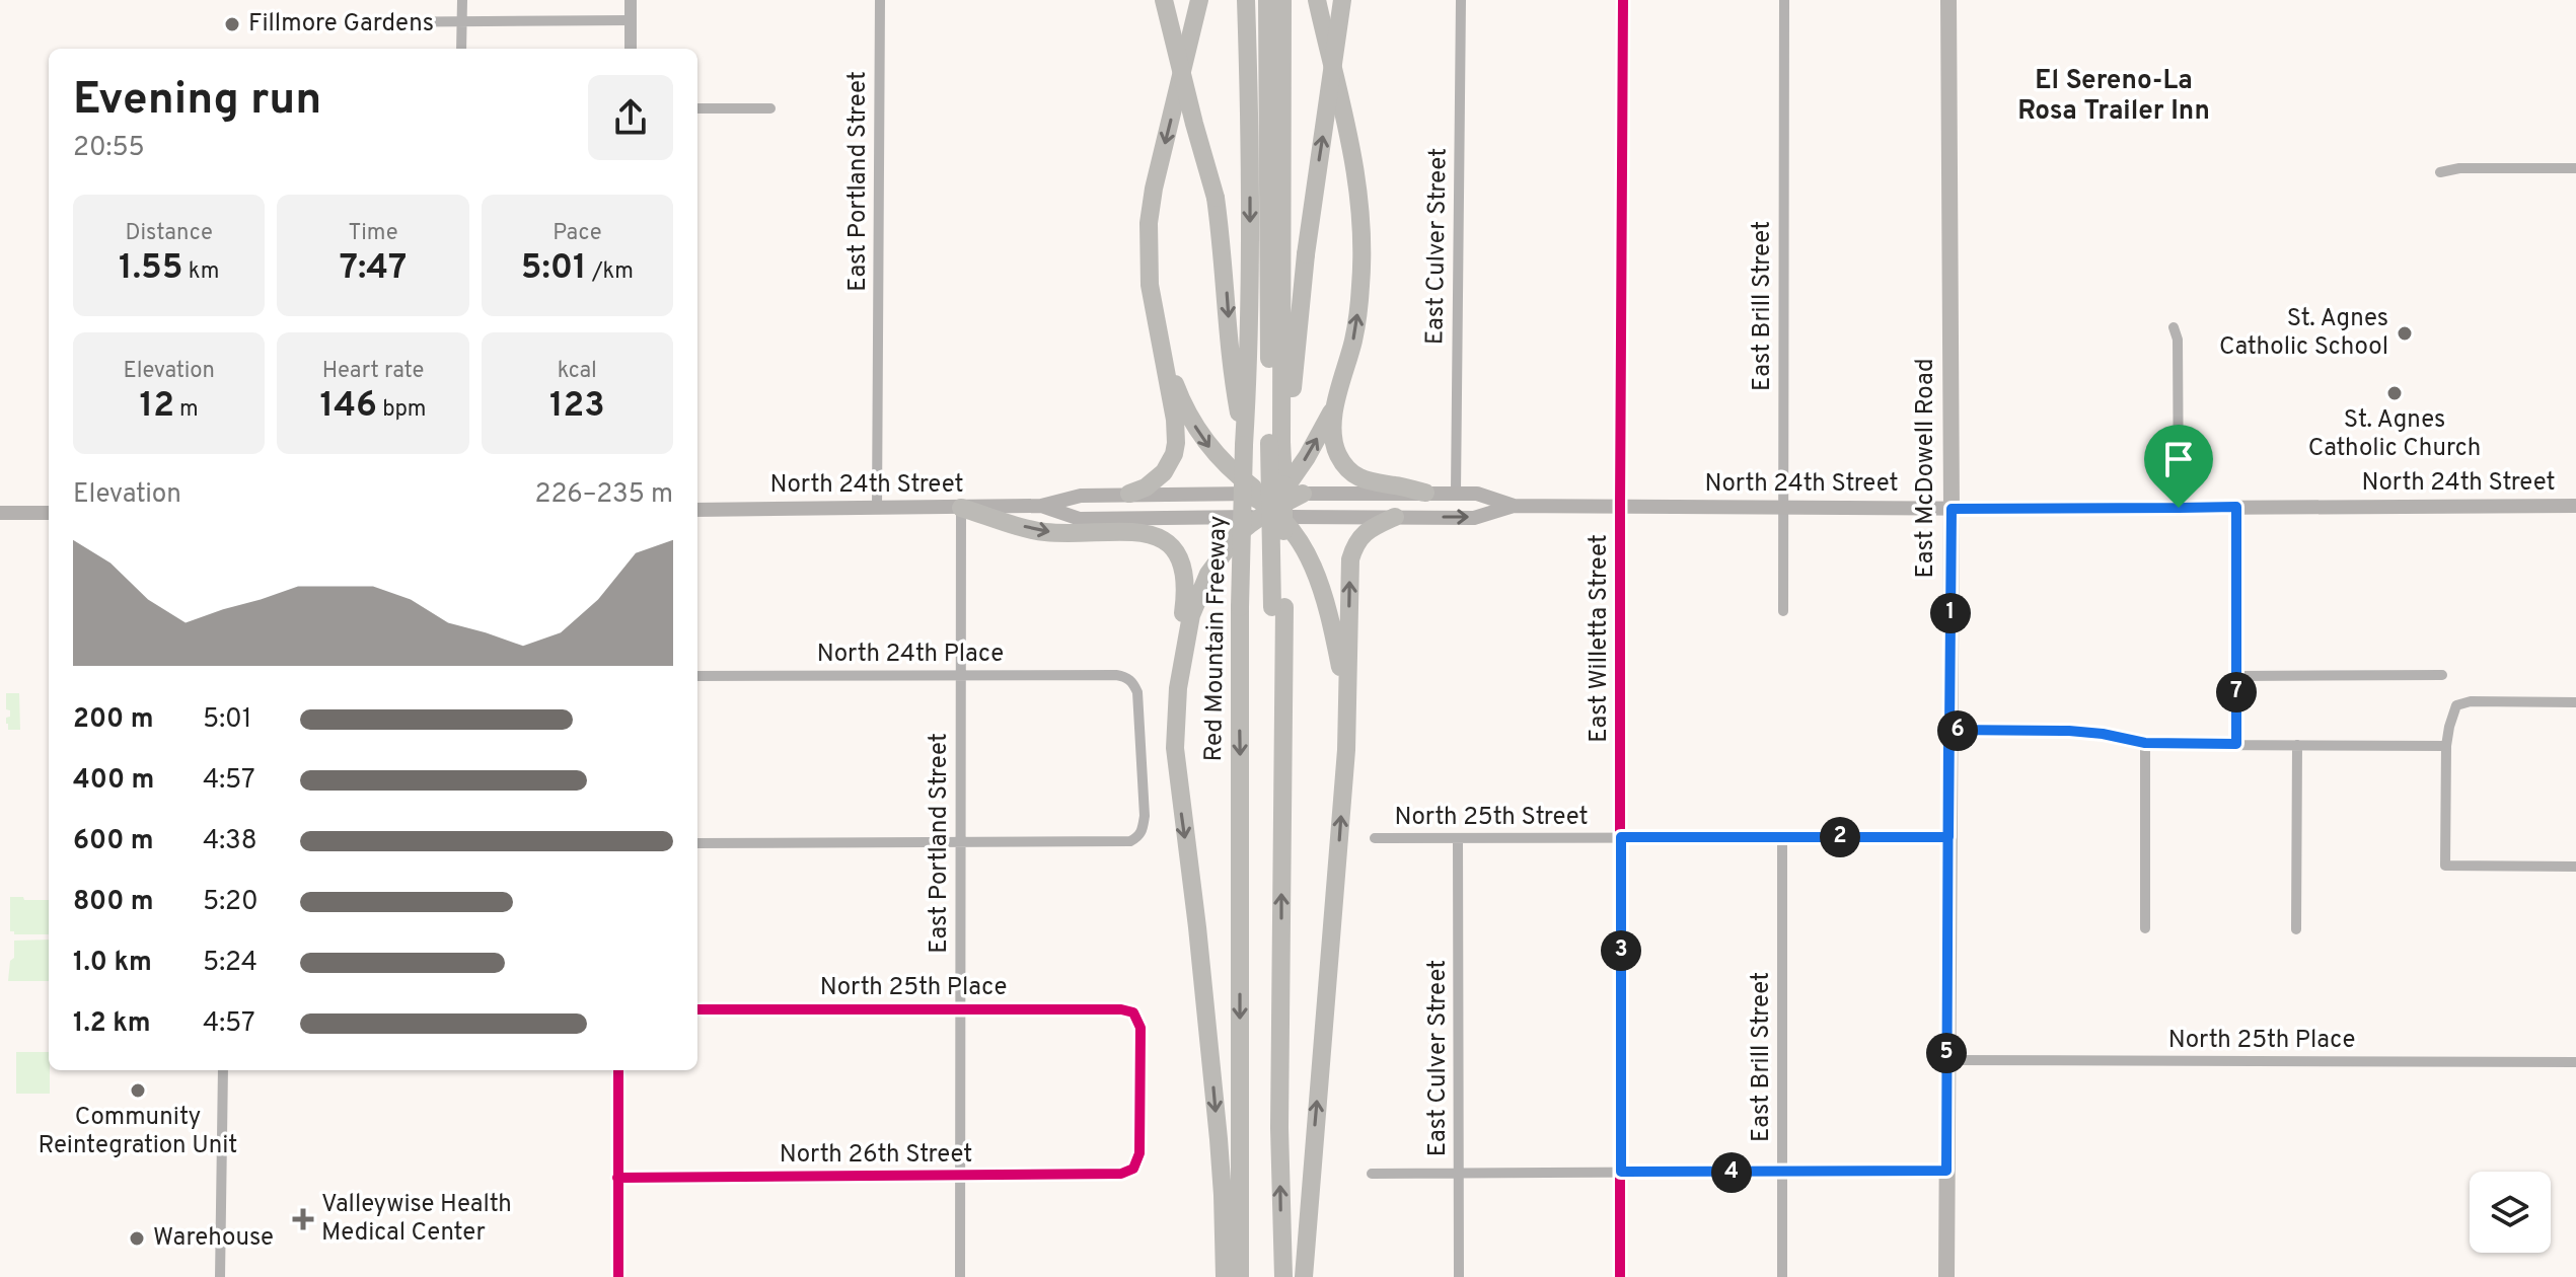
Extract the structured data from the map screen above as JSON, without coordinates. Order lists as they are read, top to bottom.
{
  "streets": {
    "highway": ["Red Mountain Freeway"],
    "main road": ["East McDowell Road", "North 24th Street"],
    "street": [
      "East Portland Street",
      "East Culver Street",
      "East Brill Street",
      "East Willetta Street",
      "North 24th Place",
      "North 25th Street",
      "North 25th Place",
      "North 26th Street"
    ]
  },
  "crossings": [
    ["East Portland Street", "North 24th Street"],
    ["East Portland Street", "North 24th Place"],
    ["East Portland Street", "North 25th Place"],
    ["East Portland Street", "North 26th Street"],
    ["East Culver Street", "North 24th Street"],
    ["East Culver Street", "North 25th Street"],
    ["East Brill Street", "North 24th Street"],
    ["East Brill Street", "North 25th Street"],
    ["East McDowell Road", "North 24th Street"],
    ["East McDowell Road", "North 25th Street"],
    ["East McDowell Road", "North 25th Place"],
    ["North 24th Street", "East Willetta Street"],
    ["East Willetta Street", "North 25th Street"],
    ["North 25th Place", "North 26th Street"]
  ],
  "districts": ["El Sereno-La Rosa Trailer Inn"],
  "places": {
    "other": [
      "Fillmore Gardens",
      "St. Agnes Catholic School",
      "St. Agnes Catholic Church",
      "Community Reintegration Unit",
      "Warehouse"
    ],
    "health": ["Valleywise Health Medical Center"]
  },
  "page": {
    "heading": ["Evening run", "20:55"],
    "stats": [
      ["Distance", "1.55 km"],
      ["Time", "7:47"],
      ["Pace", "5:01 /km"],
      ["Elevation", "12 m"],
      ["Heart rate", "146 bpm"],
      ["kcal", "123"]
    ],
    "chart": ["Elevation", "226–235 m"],
    "pins": [
      "1",
      "7",
      "6",
      "2",
      "3",
      "5",
      "4"
    ],
    "list": [
      {
        "name": "200 m",
        "note": "5:01"
      },
      {
        "name": "400 m",
        "note": "4:57"
      },
      {
        "name": "600 m",
        "note": "4:38"
      },
      {
        "name": "800 m",
        "note": "5:20"
      },
      {
        "name": "1.0 km",
        "note": "5:24"
      },
      {
        "name": "1.2 km",
        "note": "4:57"
      }
    ]
  }
}
